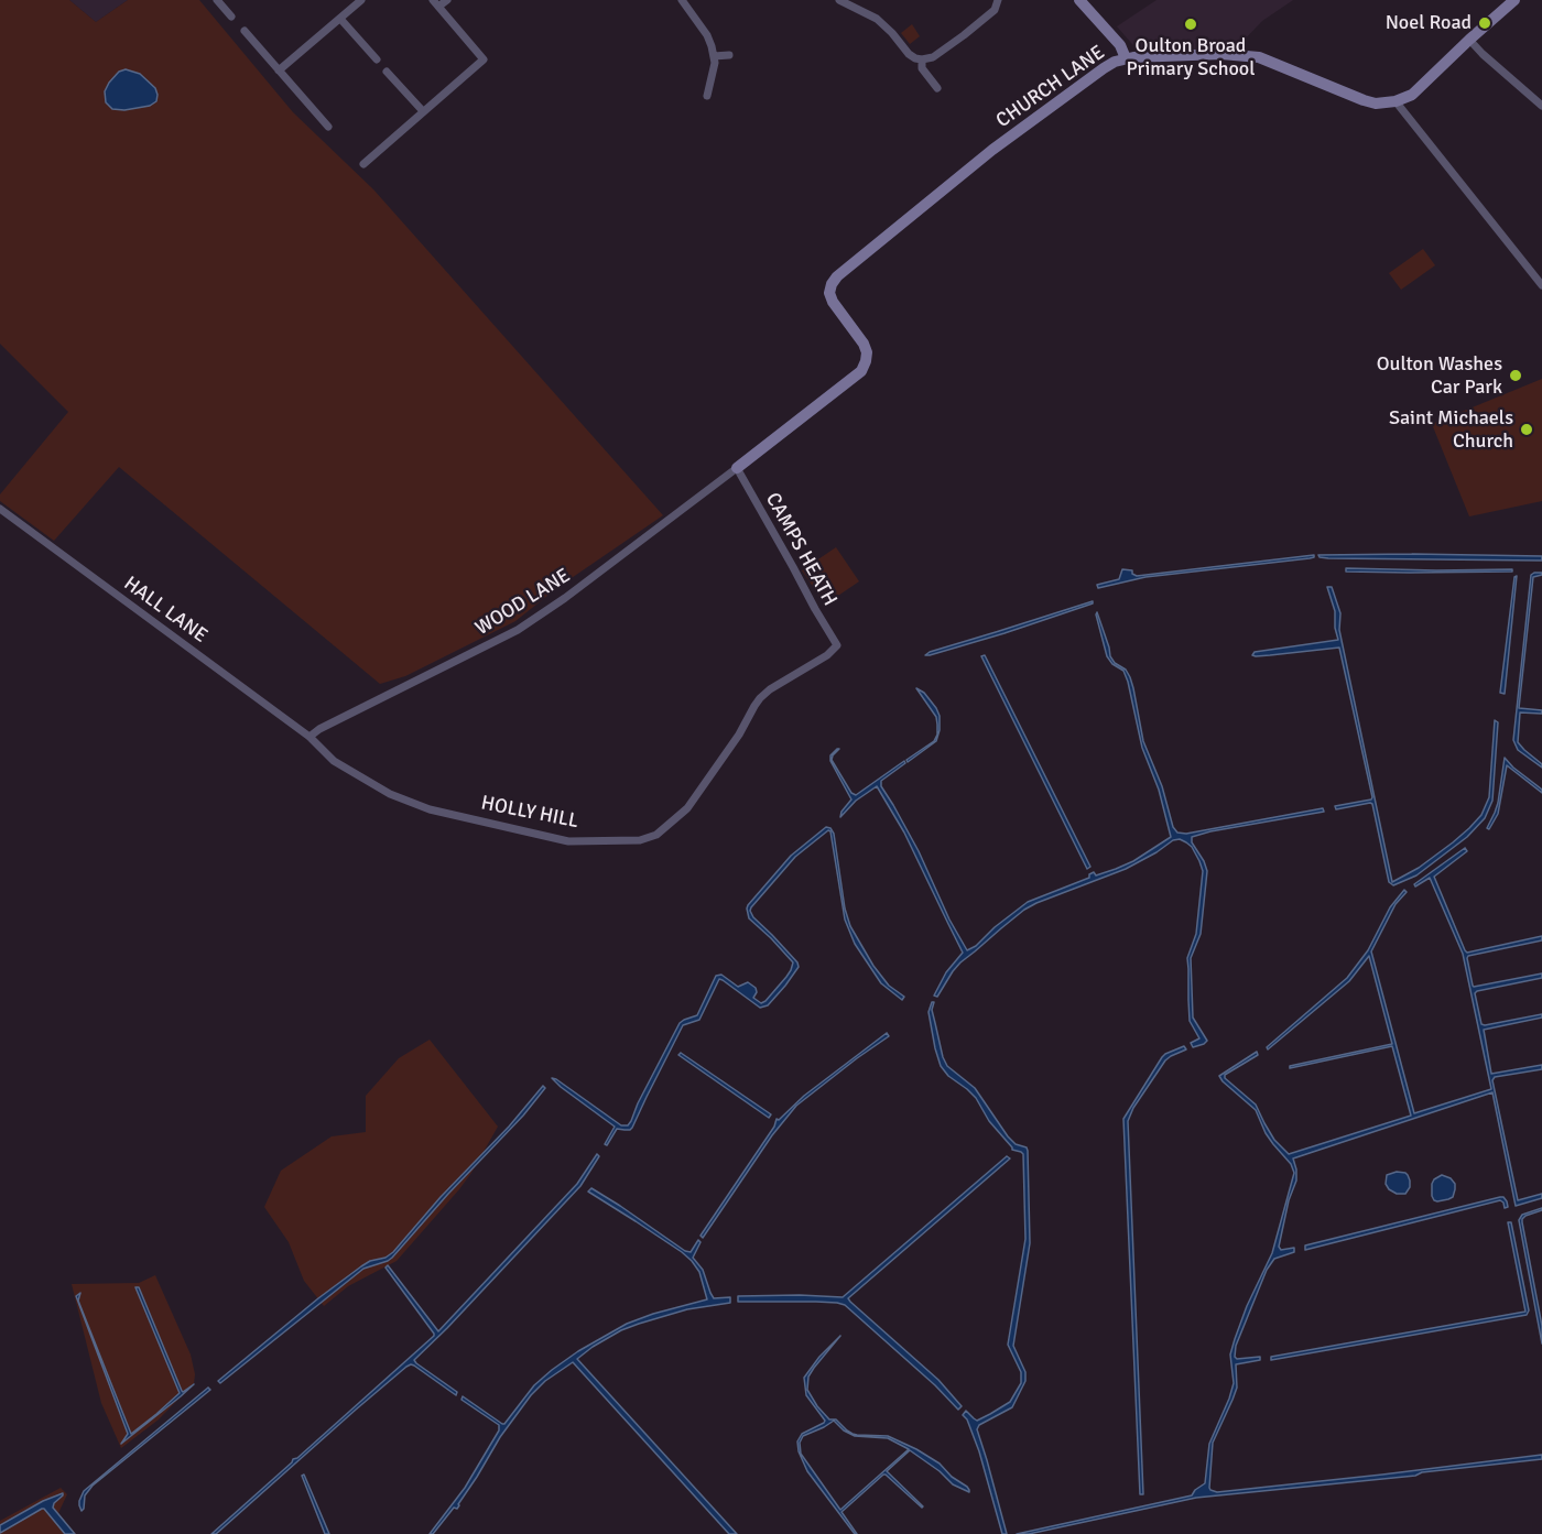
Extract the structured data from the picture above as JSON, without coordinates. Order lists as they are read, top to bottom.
{
  "streets": {
    "street": [
      "CHURCH LANE",
      "CAMPS HEATH",
      "WOOD LANE",
      "HALL LANE",
      "HOLLY HILL"
    ]
  },
  "crossings": [
    ["CHURCH LANE", "CAMPS HEATH"],
    ["CHURCH LANE", "WOOD LANE"],
    ["CAMPS HEATH", "WOOD LANE"],
    ["CAMPS HEATH", "HOLLY HILL"],
    ["WOOD LANE", "HALL LANE"],
    ["WOOD LANE", "HOLLY HILL"],
    ["HALL LANE", "HOLLY HILL"]
  ],
  "places": [
    "Noel Road",
    "Oulton Broad Primary School",
    "Oulton Washes Car Park",
    "Saint Michaels Church"
  ]
}
